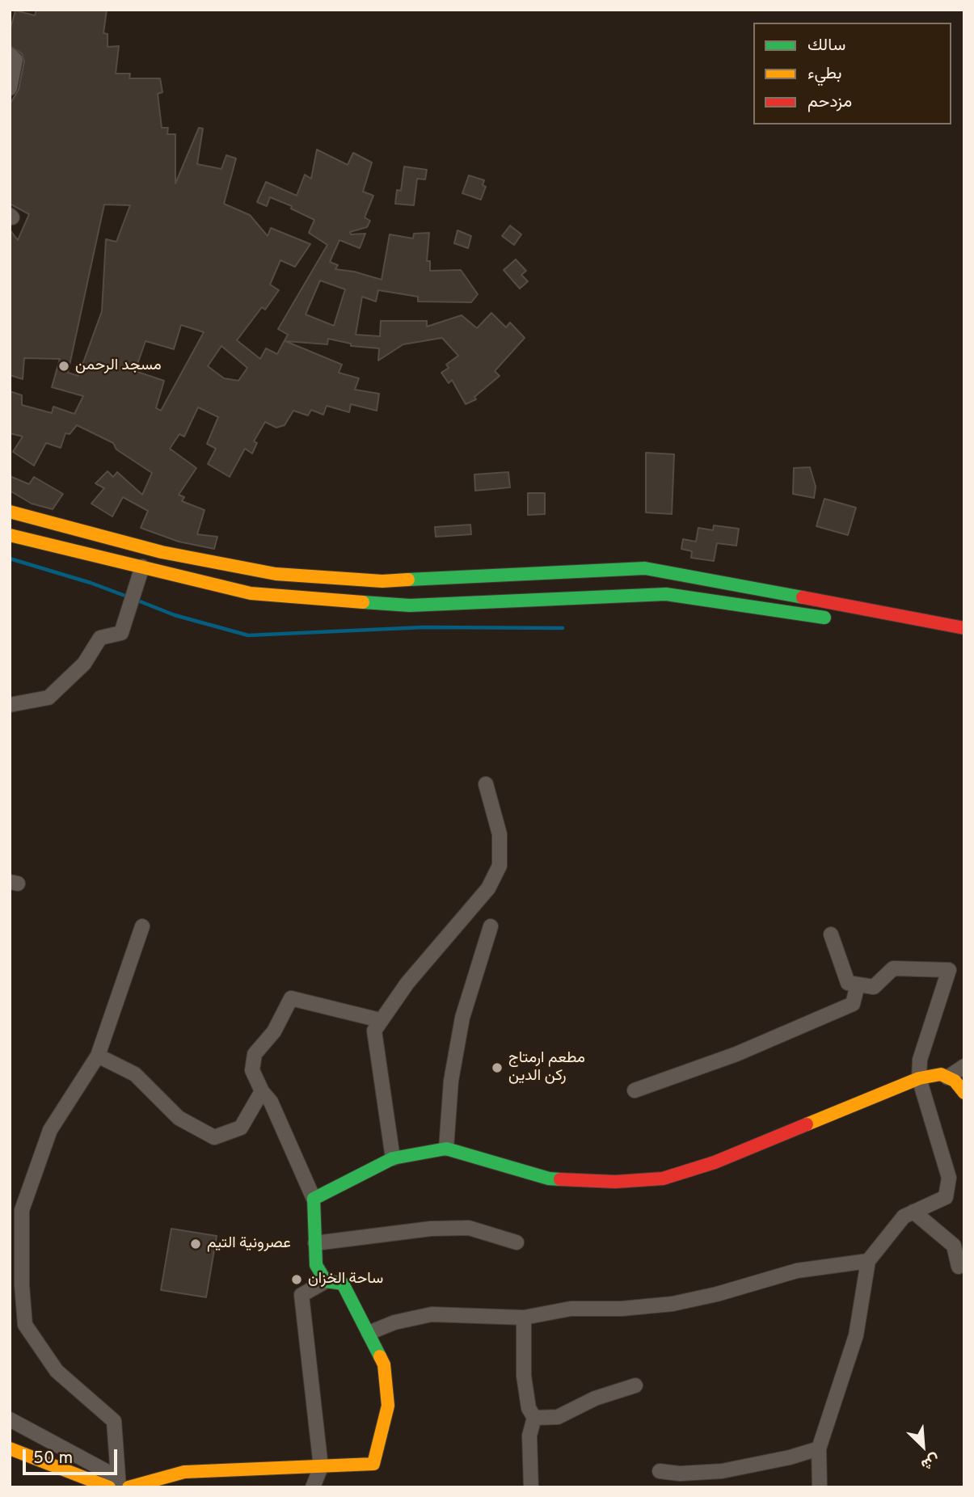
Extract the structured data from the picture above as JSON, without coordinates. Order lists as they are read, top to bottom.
{
  "places": [
    "مسجد الرحمن",
    "مطعم ارمتاج ركن الدين",
    "عصرونية التيم",
    "ساحة الخزان"
  ],
  "legend": ["سالك", "بطيء", "مزدحم"],
  "scale_bar": "50 m",
  "north": "bottom right"
}
